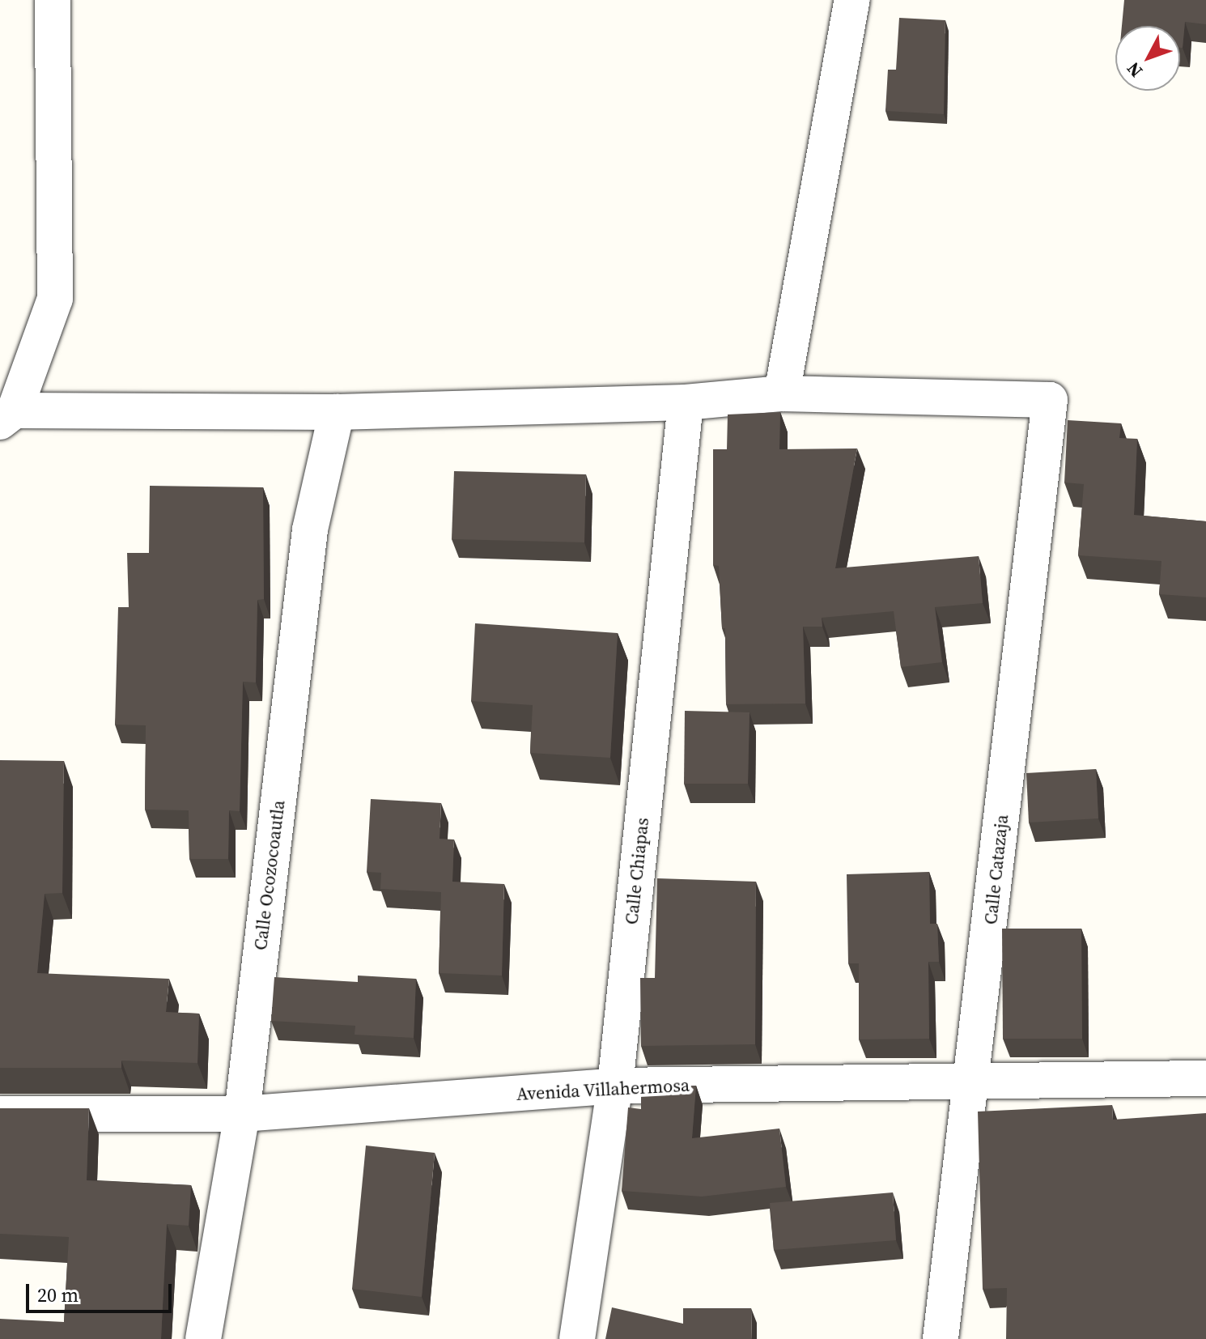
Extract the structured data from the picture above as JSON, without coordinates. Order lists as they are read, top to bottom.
{
  "streets": {
    "street": [
      "Calle Catazaja",
      "Calle Chiapas",
      "Calle Ocozocoautla",
      "Avenida Villahermosa"
    ]
  },
  "crossings": [
    ["Calle Catazaja", "Avenida Villahermosa"],
    ["Calle Chiapas", "Avenida Villahermosa"],
    ["Calle Ocozocoautla", "Avenida Villahermosa"]
  ],
  "scale_bar": "20 m",
  "north": "bottom left"
}
